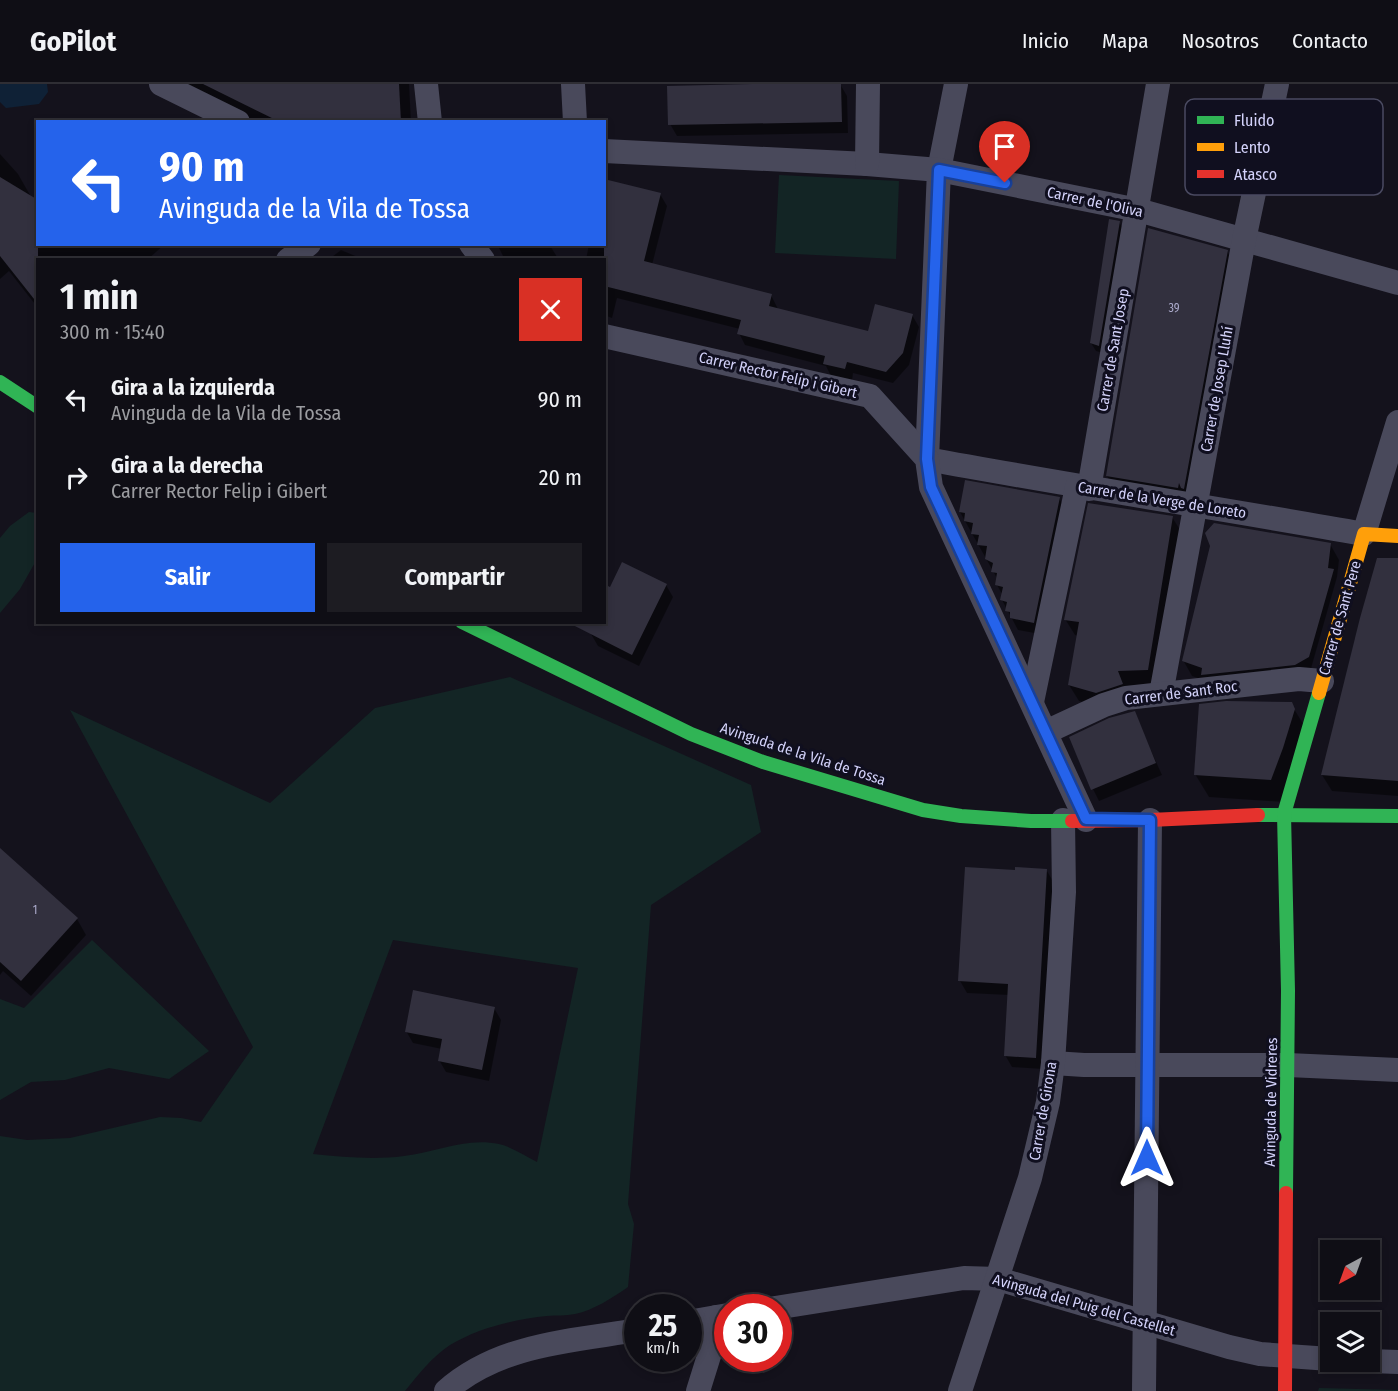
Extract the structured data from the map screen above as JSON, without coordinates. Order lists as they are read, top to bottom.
{
  "streets": {
    "main road": [
      "Carrer de la Verge de Loreto",
      "Carrer de Sant Pere",
      "Avinguda de la Vila de Tossa",
      "Avinguda de Vidreres"
    ],
    "street": [
      "Carrer de l'Oliva",
      "Carrer de Sant Josep",
      "Carrer Rector Felip i Gibert",
      "Carrer de Josep Lluhí",
      "Carrer de Sant Roc",
      "Carrer de Girona",
      "Avinguda del Puig del Castellet"
    ]
  },
  "crossings": [
    ["Carrer de l'Oliva", "Carrer de Sant Josep"],
    ["Carrer de l'Oliva", "Carrer de Josep Lluhí"],
    ["Carrer de Sant Josep", "Carrer de la Verge de Loreto"],
    ["Carrer Rector Felip i Gibert", "Carrer de la Verge de Loreto"],
    ["Carrer de Josep Lluhí", "Carrer de la Verge de Loreto"],
    ["Carrer de Josep Lluhí", "Carrer de Sant Roc"],
    ["Carrer de la Verge de Loreto", "Carrer de Sant Pere"],
    ["Carrer de Sant Pere", "Carrer de Sant Roc"],
    ["Carrer de Sant Pere", "Avinguda de la Vila de Tossa"],
    ["Carrer de Sant Pere", "Avinguda de Vidreres"],
    ["Avinguda de la Vila de Tossa", "Avinguda de Vidreres"],
    ["Avinguda de la Vila de Tossa", "Carrer de Girona"],
    ["Avinguda de Vidreres", "Avinguda del Puig del Castellet"],
    ["Carrer de Girona", "Avinguda del Puig del Castellet"]
  ],
  "house_numbers": ["39", "1"],
  "legend": ["Fluido", "Lento", "Atasco"],
  "north": "bottom left",
  "page": {
    "header": "GoPilot",
    "nav": [
      "Inicio",
      "Mapa",
      "Nosotros",
      "Contacto"
    ],
    "turn": ["90 m", "Avinguda de la Vila de Tossa"],
    "heading": ["1 min", "300 m · 15:40"],
    "list": [
      {
        "name": "Gira a la izquierda",
        "note": "Avinguda de la Vila de Tossa",
        "value": "90 m"
      },
      {
        "name": "Gira a la derecha",
        "note": "Carrer Rector Felip i Gibert",
        "value": "20 m"
      }
    ],
    "buttons": ["Salir", "Compartir"],
    "speed": "25 km/h",
    "limit": "30"
  }
}
